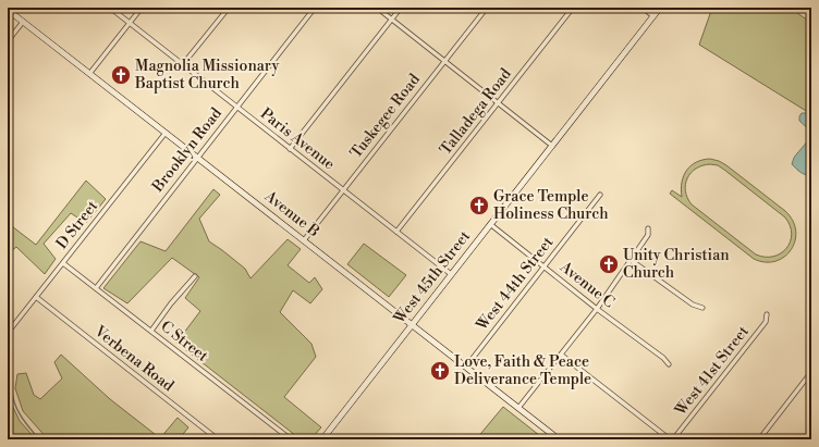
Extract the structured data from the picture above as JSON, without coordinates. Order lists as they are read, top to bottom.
{
  "streets": {
    "main road": ["Avenue B", "West 45th Street"],
    "street": [
      "Talladega Road",
      "Tuskegee Road",
      "Paris Avenue",
      "Brooklyn Road",
      "D Street",
      "West 44th Street",
      "Avenue C",
      "C Street",
      "Verbena Road",
      "West 41st Street"
    ]
  },
  "crossings": [
    ["Talladega Road", "Paris Avenue"],
    ["Tuskegee Road", "Paris Avenue"],
    ["Tuskegee Road", "Avenue B"],
    ["Paris Avenue", "Brooklyn Road"],
    ["Paris Avenue", "West 45th Street"],
    ["Brooklyn Road", "Avenue B"],
    ["Brooklyn Road", "C Street"],
    ["Avenue B", "D Street"],
    ["Avenue B", "West 45th Street"],
    ["Avenue B", "West 44th Street"],
    ["D Street", "C Street"],
    ["D Street", "Verbena Road"],
    ["West 45th Street", "Avenue C"],
    ["West 44th Street", "Avenue C"]
  ],
  "places": {
    "church": [
      "Magnolia Missionary Baptist Church",
      "Grace Temple Holiness Church",
      "Unity Christian Church",
      "Love, Faith & Peace Deliverance Temple"
    ]
  }
}
